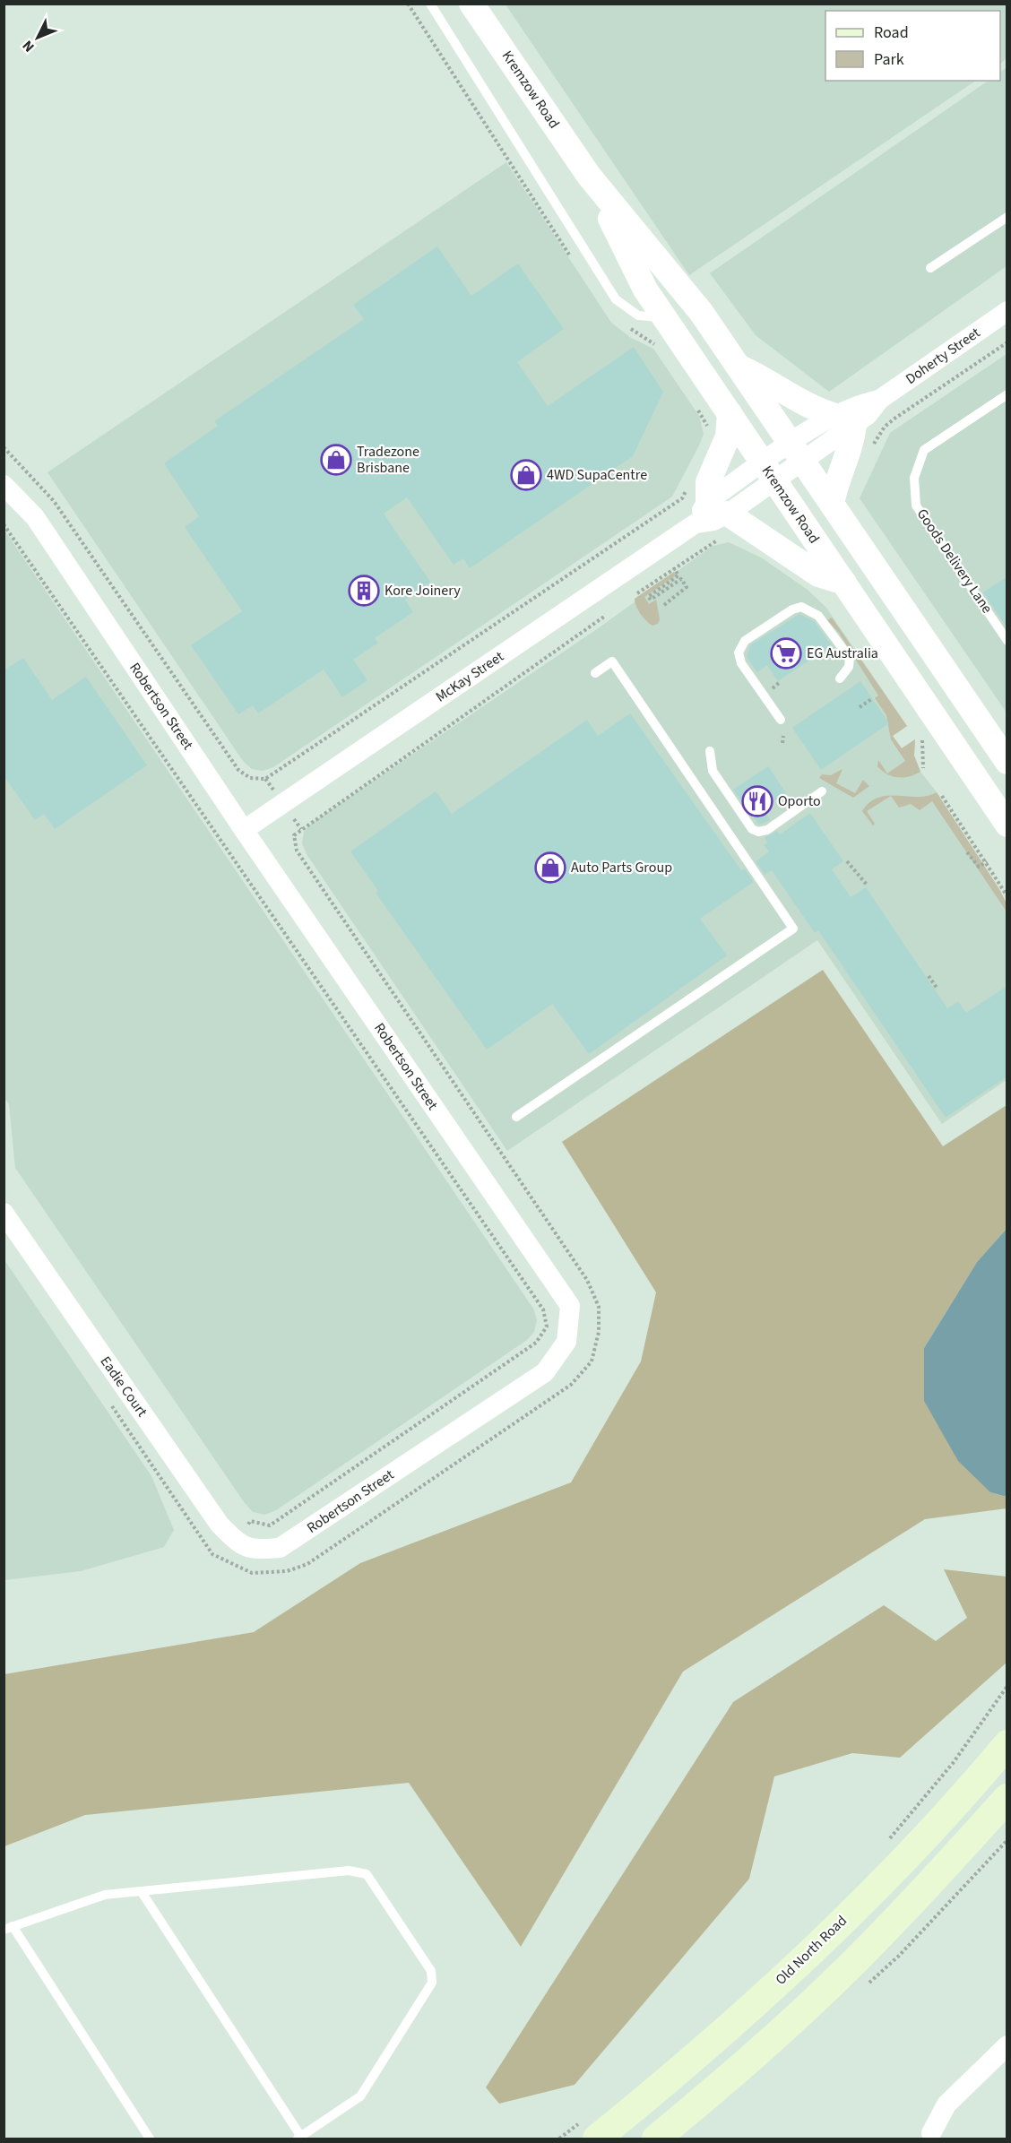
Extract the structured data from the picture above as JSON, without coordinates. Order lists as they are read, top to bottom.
{
  "streets": {
    "main road": ["Old North Road"],
    "street": [
      "Kremzow Road",
      "Doherty Street",
      "McKay Street",
      "Robertson Street",
      "Eadie Court"
    ],
    "lane": ["Goods Delivery Lane"]
  },
  "crossings": [
    ["Kremzow Road", "Doherty Street"],
    ["Kremzow Road", "McKay Street"],
    ["Doherty Street", "McKay Street"],
    ["McKay Street", "Robertson Street"],
    ["Robertson Street", "Eadie Court"]
  ],
  "places": {
    "shop": ["Tradezone Brisbane", "4WD SupaCentre", "Auto Parts Group"],
    "building": ["Kore Joinery"],
    "supermarket": ["EG Australia"],
    "restaurant": ["Oporto"]
  },
  "legend": ["Road", "Park"],
  "north": "bottom left"
}
